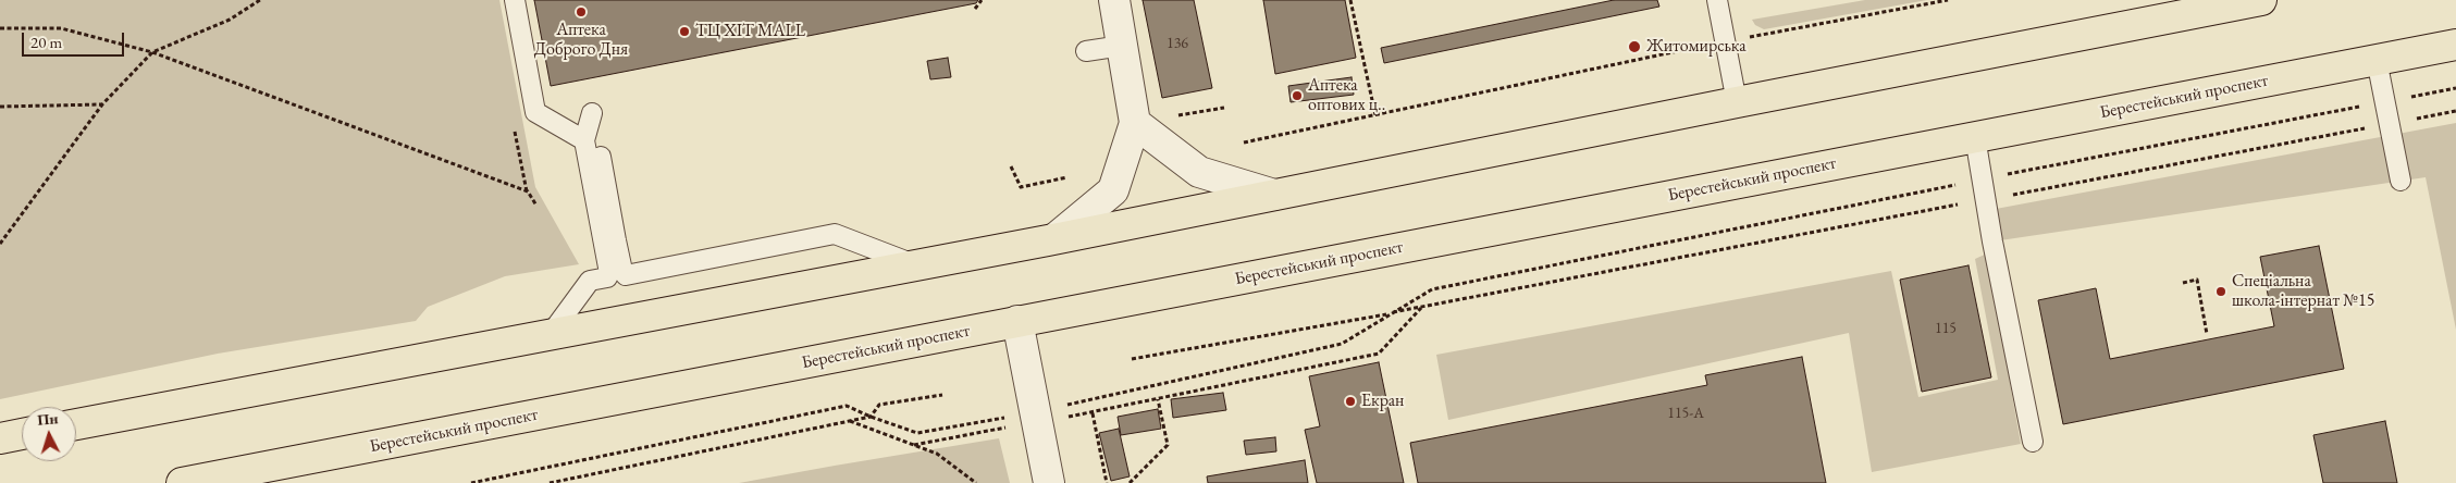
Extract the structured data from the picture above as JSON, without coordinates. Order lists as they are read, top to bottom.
{
  "streets": {
    "main road": ["Берестейський проспект"]
  },
  "places": [
    "Аптека Доброго Дня",
    "ТЦ ХІТ MALL",
    "Житомирська",
    "Аптека оптових ц‥",
    "Спеціальна школа-інтернат №15",
    "Екран"
  ],
  "house_numbers": ["136", "115", "115-А"],
  "scale_bar": "20 m",
  "north": "top"
}
